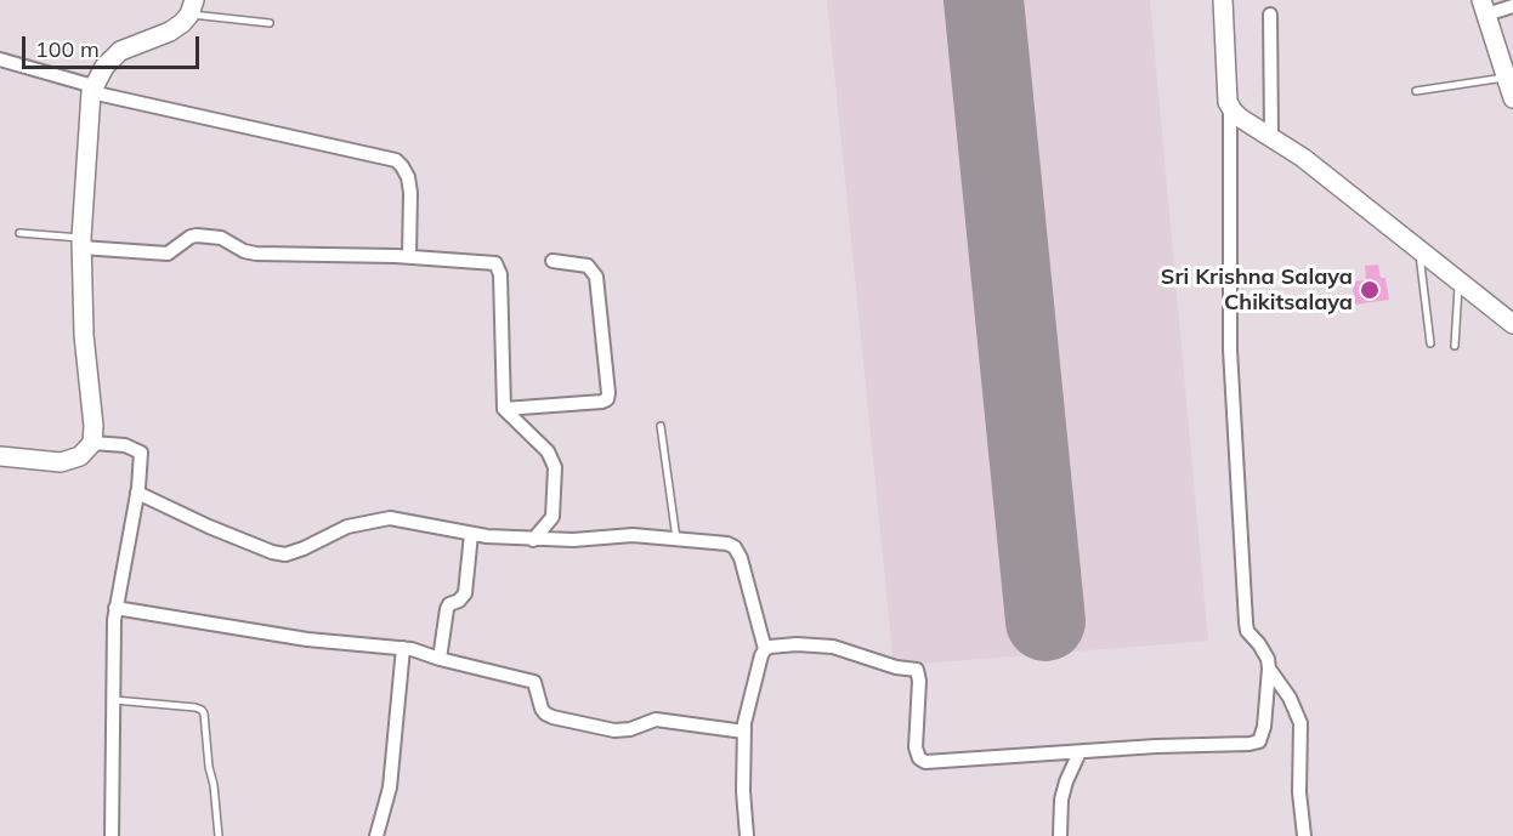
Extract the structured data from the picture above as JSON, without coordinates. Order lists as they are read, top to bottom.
{
  "places": ["Sri Krishna Salaya Chikitsalaya"],
  "scale_bar": "100 m"
}
